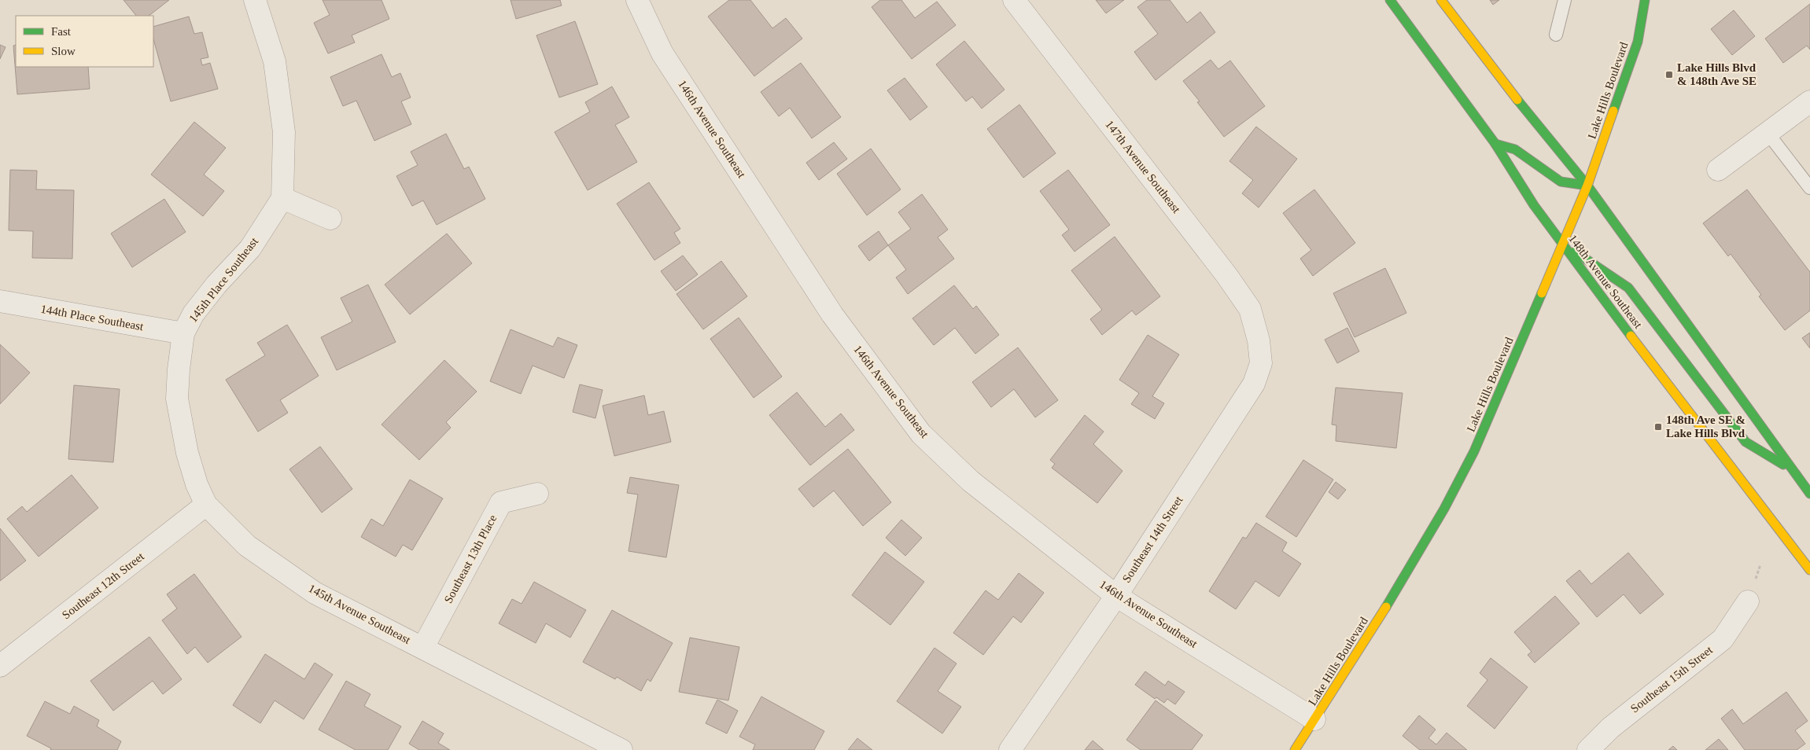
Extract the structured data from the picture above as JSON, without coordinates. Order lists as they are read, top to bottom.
{
  "streets": {
    "main road": ["Lake Hills Boulevard", "148th Avenue Southeast"],
    "street": [
      "146th Avenue Southeast",
      "147th Avenue Southeast",
      "145th Place Southeast",
      "144th Place Southeast",
      "Southeast 14th Street",
      "Southeast 13th Place",
      "Southeast 12th Street",
      "145th Avenue Southeast",
      "Southeast 15th Street"
    ]
  },
  "crossings": [
    ["Lake Hills Boulevard", "146th Avenue Southeast"],
    ["Lake Hills Boulevard", "148th Avenue Southeast"],
    ["146th Avenue Southeast", "Southeast 14th Street"],
    ["147th Avenue Southeast", "Southeast 14th Street"],
    ["145th Place Southeast", "144th Place Southeast"],
    ["145th Place Southeast", "145th Avenue Southeast"],
    ["144th Place Southeast", "145th Avenue Southeast"],
    ["Southeast 13th Place", "145th Avenue Southeast"],
    ["Southeast 12th Street", "145th Avenue Southeast"]
  ],
  "places": {
    "transit": ["Lake Hills Blvd & 148th Ave SE", "148th Ave SE & Lake Hills Blvd"]
  },
  "legend": ["Fast", "Slow"]
}
